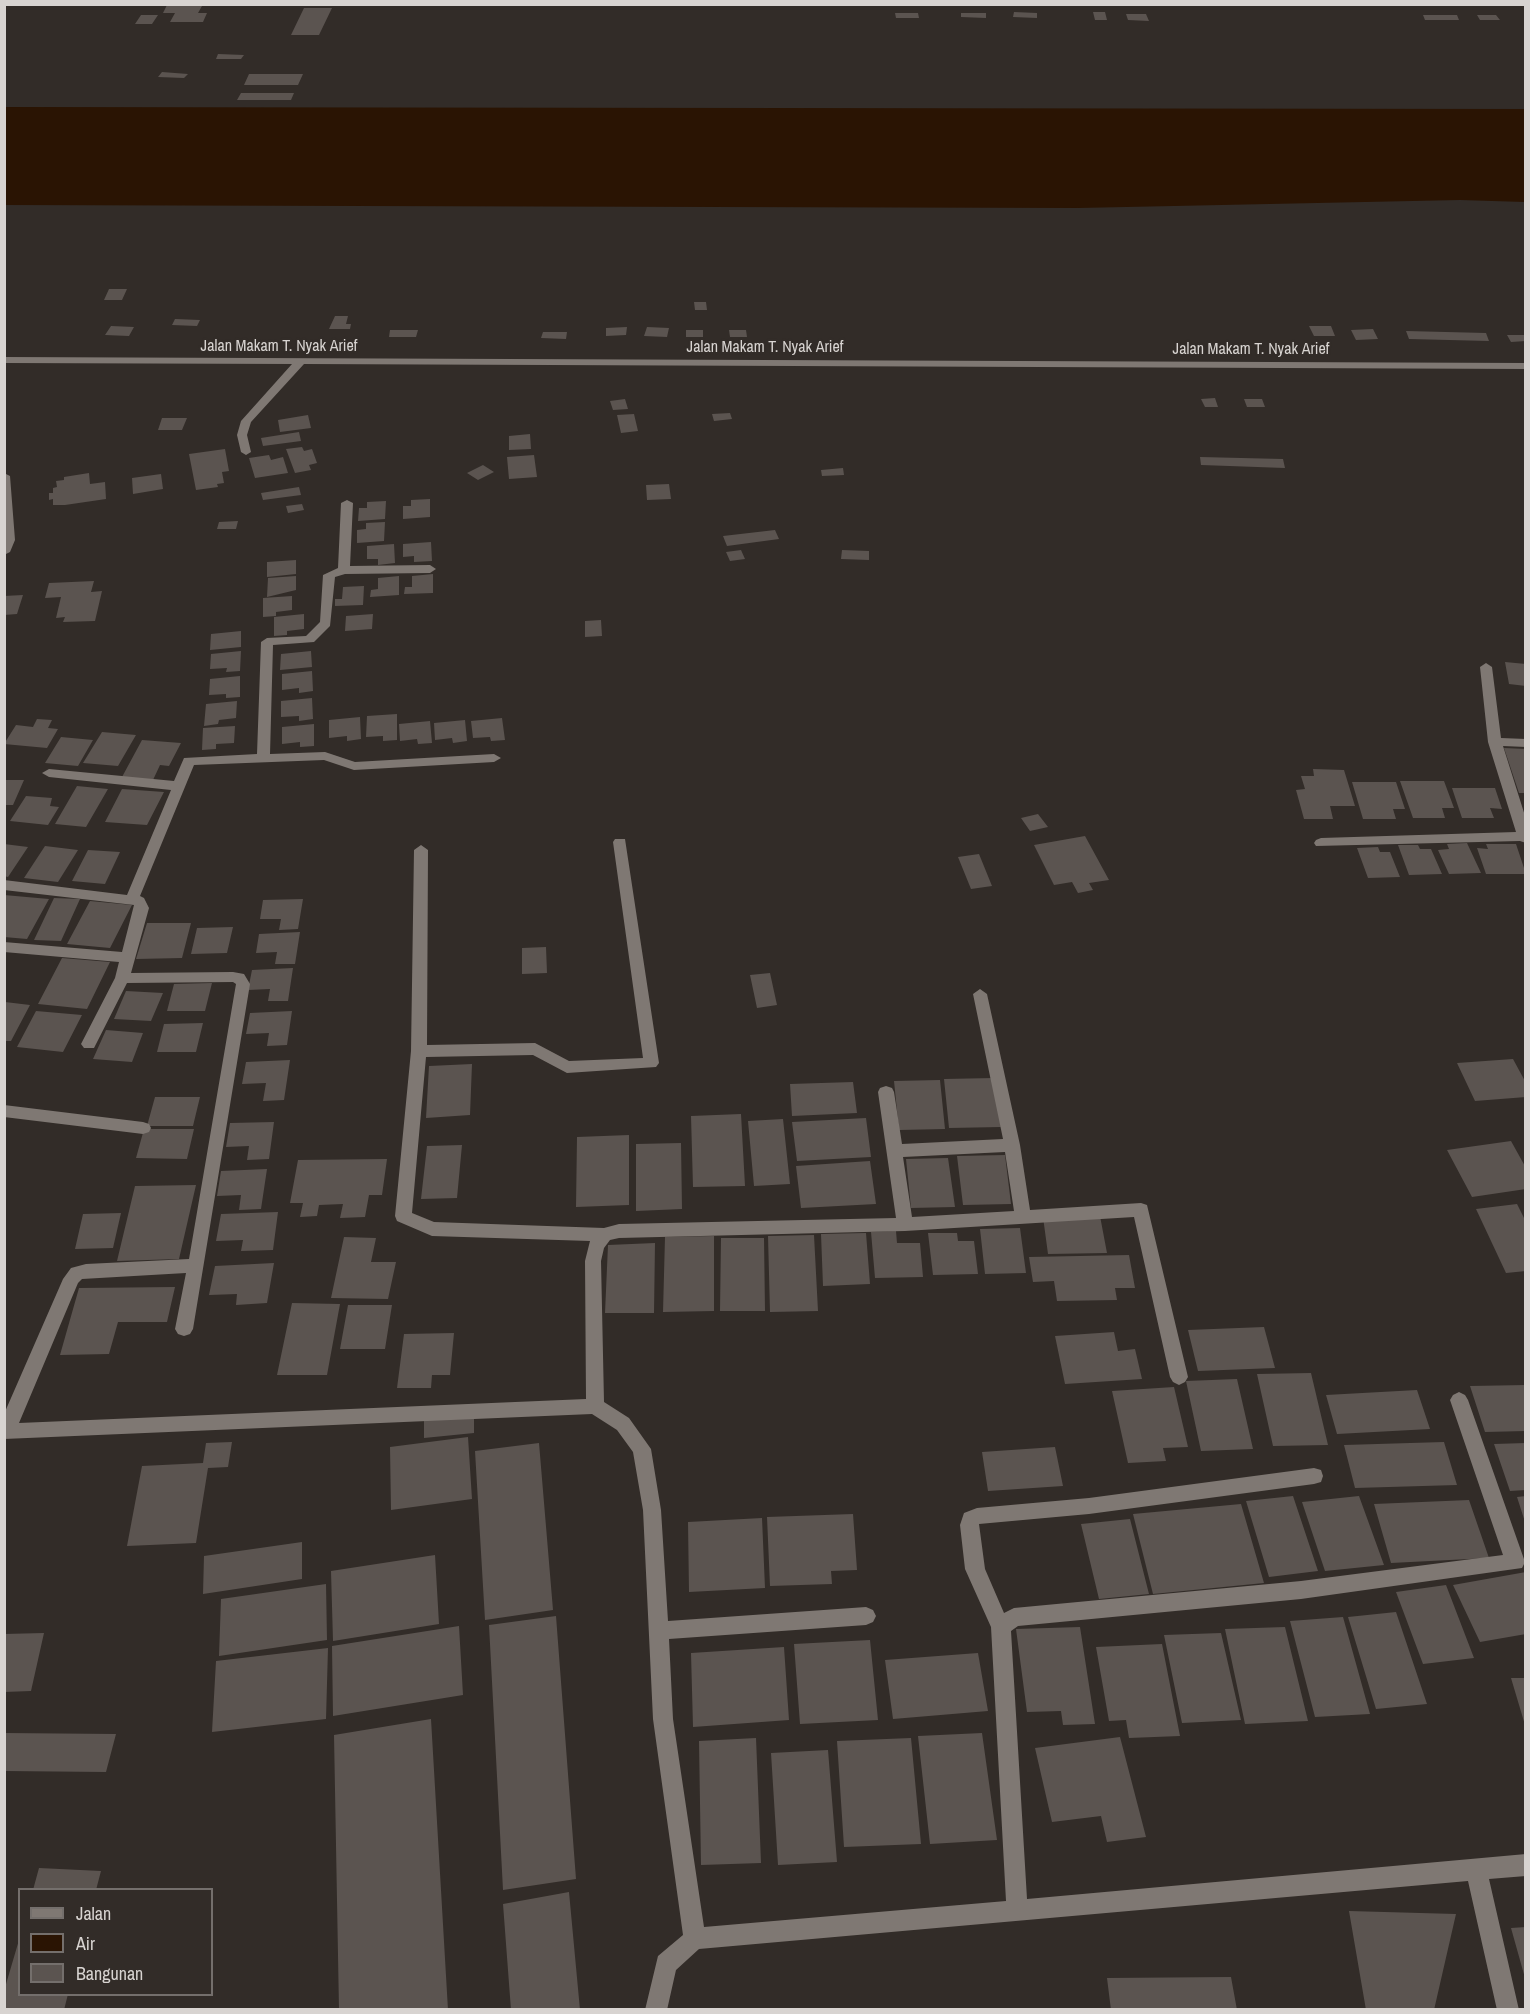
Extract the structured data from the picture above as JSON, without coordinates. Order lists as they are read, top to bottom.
{
  "streets": {
    "street": ["Jalan Makam T. Nyak Arief"]
  },
  "legend": ["Jalan", "Air", "Bangunan"]
}
